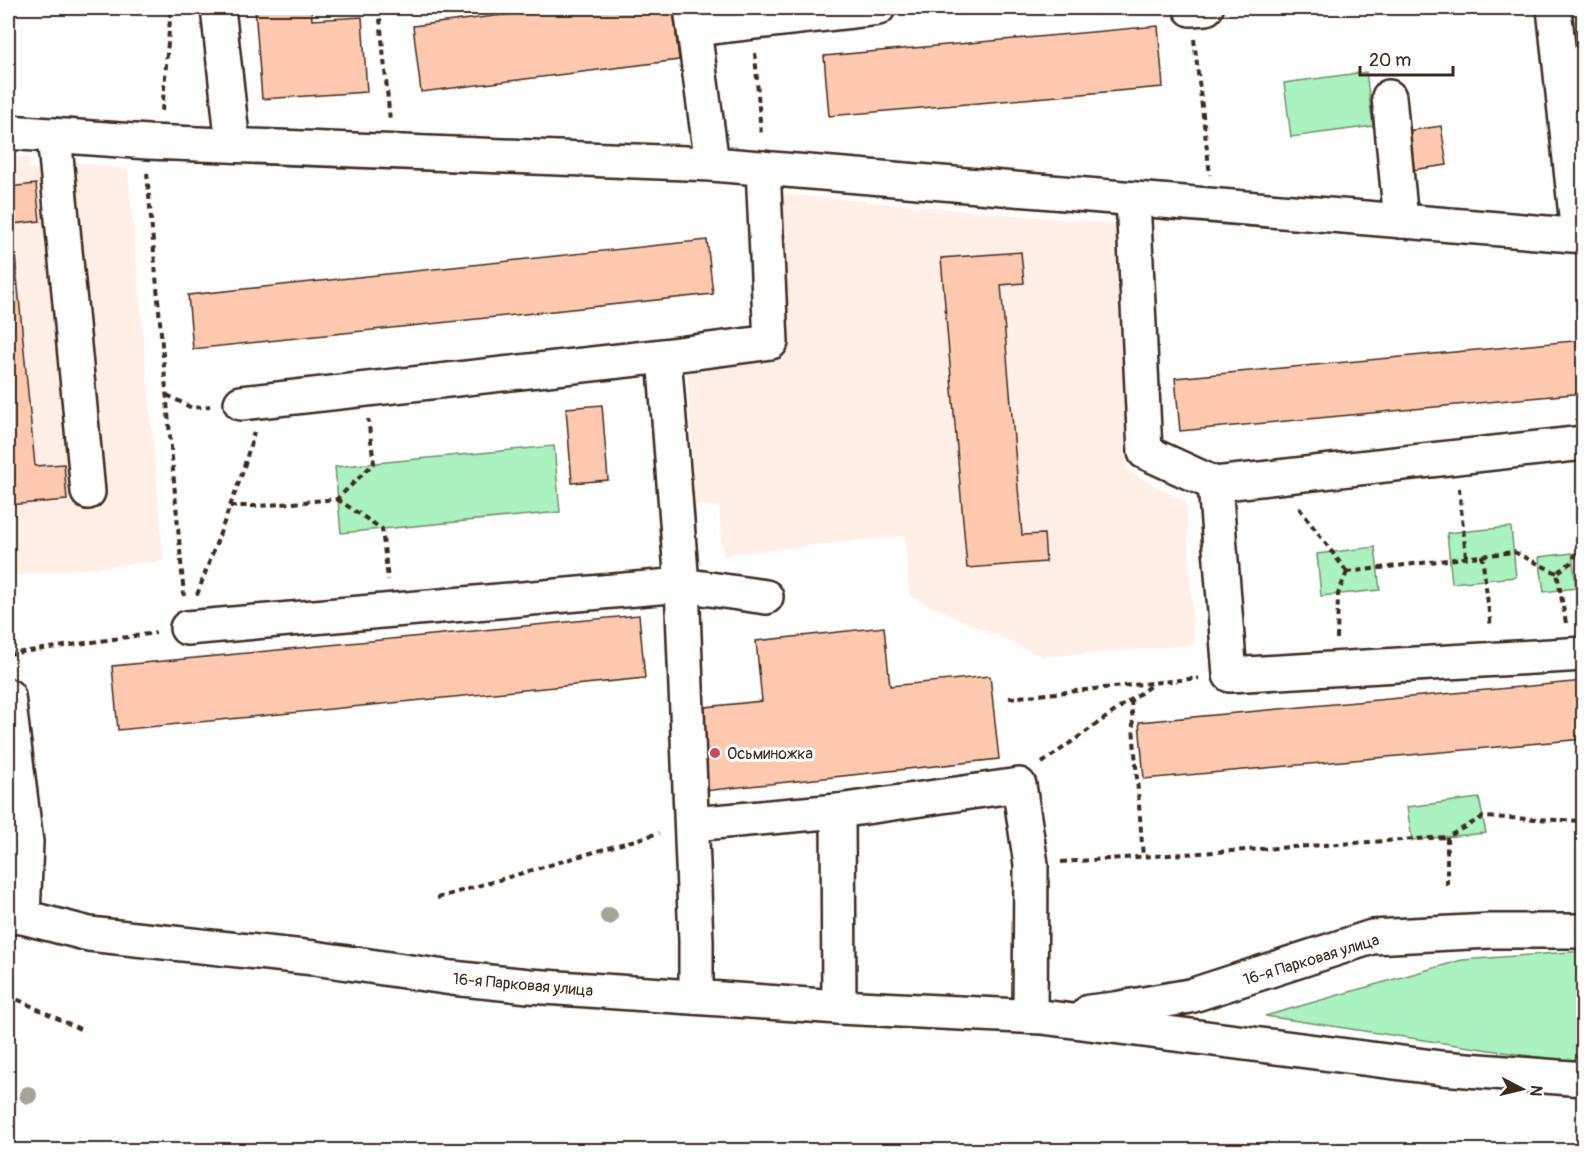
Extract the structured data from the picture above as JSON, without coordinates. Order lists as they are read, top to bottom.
{
  "streets": {
    "main road": ["16-я Парковая улица"]
  },
  "places": ["Осьминожка"],
  "scale_bar": "20 m",
  "north": "right"
}
